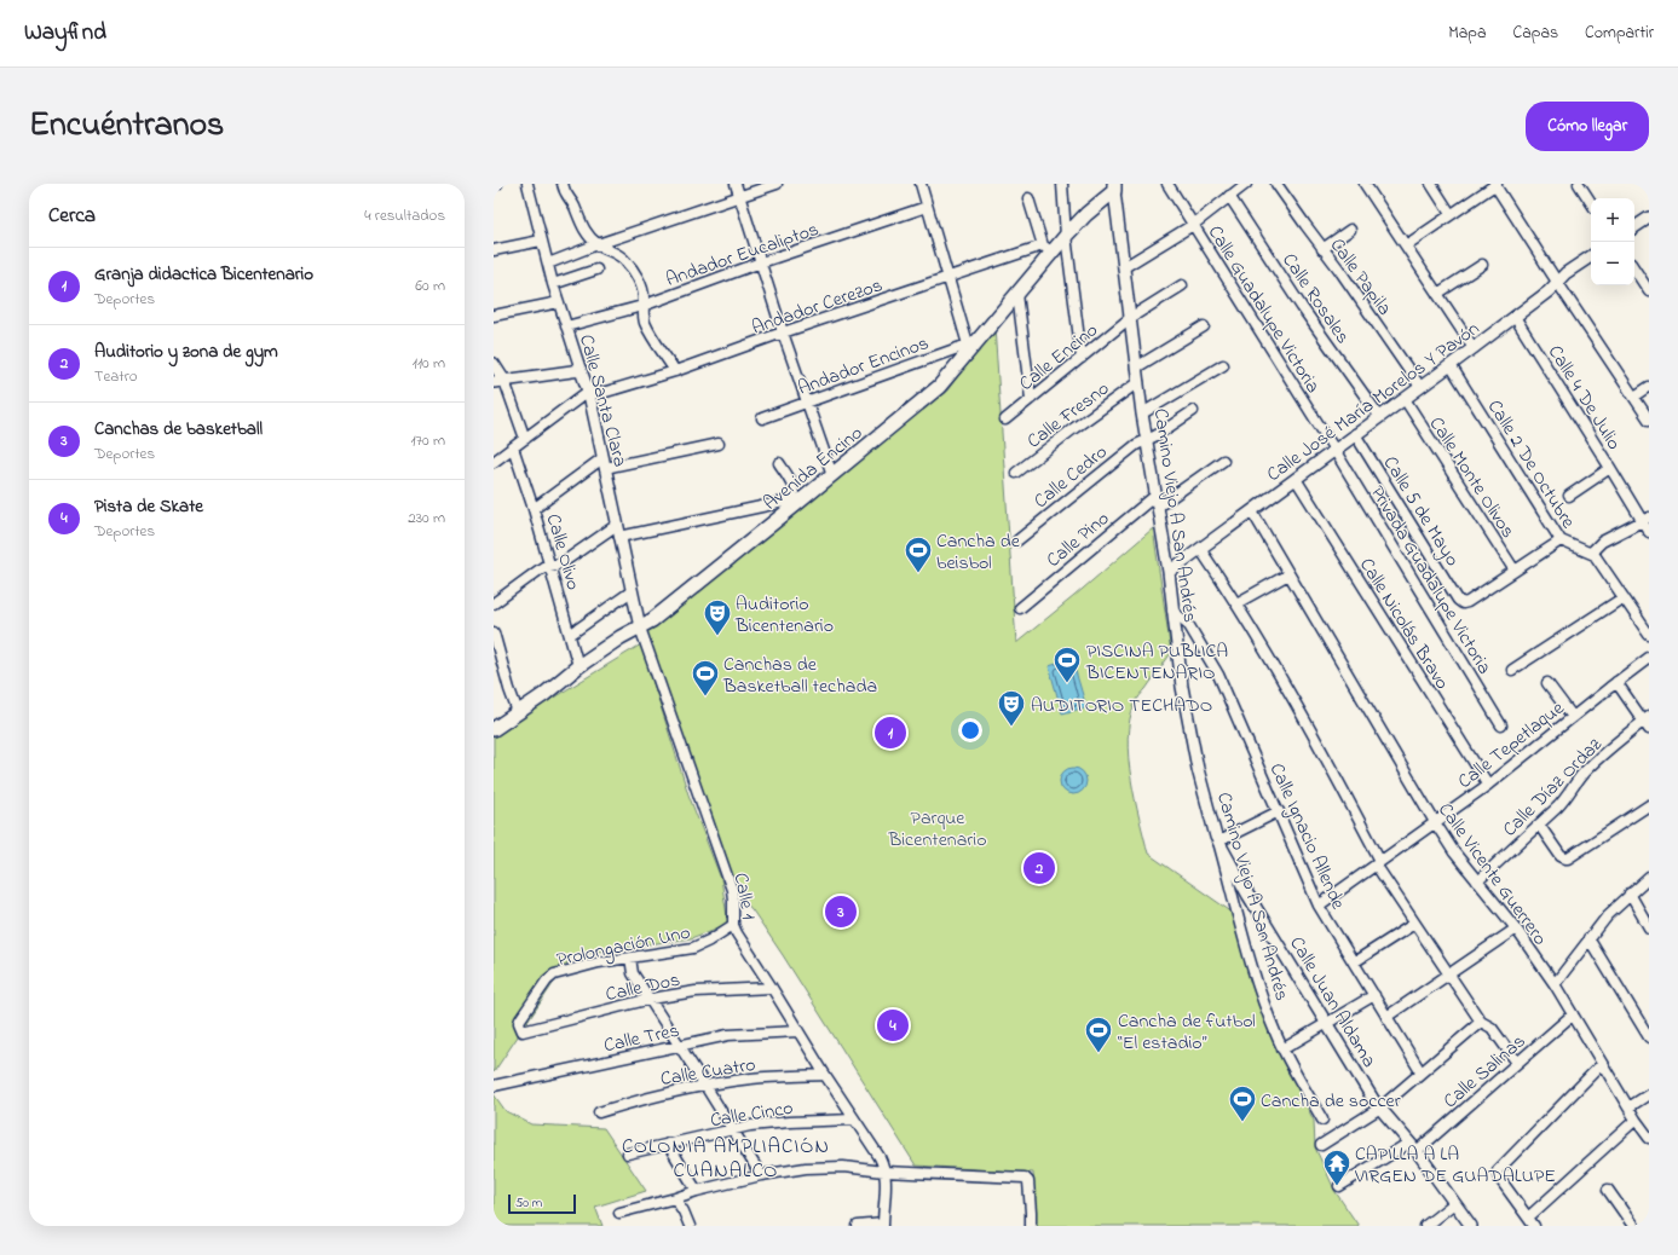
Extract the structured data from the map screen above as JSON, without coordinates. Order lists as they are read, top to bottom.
{
  "streets": {
    "main road": ["Avenida Encino"],
    "street": [
      "Andador Eucaliptos",
      "Calle Papila",
      "Calle Rosales",
      "Andador Cerezos",
      "Calle Guadalupe Victoria",
      "Calle Encino",
      "Andador Encinos",
      "Calle 4 De Julio",
      "Calle Santa Clara",
      "Calle José María Morelos Y Pavón",
      "Calle Fresno",
      "Calle 2 De Octubre",
      "Calle Cedro",
      "Calle Monte Olivos",
      "Calle 5 de Mayo",
      "Camino Viejo A San Andrés",
      "Calle Pino",
      "Calle Olivo",
      "Privada Guadalupe Victoria",
      "Calle Nicolás Bravo",
      "Calle Tepetlaque",
      "Calle Díaz Ordaz",
      "Calle Ignacio Allende",
      "Calle Vicente Guerrero",
      "Calle 1",
      "Prolongación Uno",
      "Calle Dos",
      "Calle Juan Aldama",
      "Calle Tres",
      "Calle Cuatro",
      "Calle Salinas",
      "Calle Cinco"
    ]
  },
  "crossings": [
    ["Andador Eucaliptos", "Calle Santa Clara"],
    ["Calle Papila", "Calle José María Morelos Y Pavón"],
    ["Calle Rosales", "Calle José María Morelos Y Pavón"],
    ["Andador Cerezos", "Calle Santa Clara"],
    ["Andador Cerezos", "Avenida Encino"],
    ["Andador Cerezos", "Calle Olivo"],
    ["Calle Guadalupe Victoria", "Calle José María Morelos Y Pavón"],
    ["Calle Guadalupe Victoria", "Privada Guadalupe Victoria"],
    ["Calle Encino", "Camino Viejo A San Andrés"],
    ["Andador Encinos", "Avenida Encino"],
    ["Calle 4 De Julio", "Calle José María Morelos Y Pavón"],
    ["Calle Santa Clara", "Avenida Encino"],
    ["Calle Santa Clara", "Calle 1"],
    ["Calle José María Morelos Y Pavón", "Calle 2 De Octubre"],
    ["Calle José María Morelos Y Pavón", "Calle Monte Olivos"],
    ["Calle José María Morelos Y Pavón", "Calle 5 de Mayo"],
    ["Calle José María Morelos Y Pavón", "Camino Viejo A San Andrés"],
    ["Calle José María Morelos Y Pavón", "Privada Guadalupe Victoria"],
    ["Calle José María Morelos Y Pavón", "Calle Nicolás Bravo"],
    ["Calle José María Morelos Y Pavón", "Calle Vicente Guerrero"],
    ["Calle Fresno", "Camino Viejo A San Andrés"],
    ["Avenida Encino", "Camino Viejo A San Andrés"],
    ["Avenida Encino", "Calle Olivo"],
    ["Avenida Encino", "Calle 1"],
    ["Calle Cedro", "Camino Viejo A San Andrés"],
    ["Calle Monte Olivos", "Calle 5 de Mayo"],
    ["Camino Viejo A San Andrés", "Calle Pino"],
    ["Camino Viejo A San Andrés", "Calle Ignacio Allende"],
    ["Camino Viejo A San Andrés", "Calle Juan Aldama"],
    ["Calle Nicolás Bravo", "Calle Tepetlaque"],
    ["Calle Tepetlaque", "Calle Ignacio Allende"],
    ["Calle Tepetlaque", "Calle Vicente Guerrero"],
    ["Calle Díaz Ordaz", "Calle Vicente Guerrero"],
    ["Calle Vicente Guerrero", "Calle Salinas"],
    ["Calle 1", "Prolongación Uno"],
    ["Calle 1", "Calle Dos"],
    ["Calle 1", "Calle Tres"],
    ["Calle 1", "Calle Cuatro"],
    ["Calle 1", "Calle Cinco"],
    ["Prolongación Uno", "Calle Dos"],
    ["Calle Juan Aldama", "Calle Salinas"]
  ],
  "districts": ["COLONIA AMPLIACIÓN CUANALCO"],
  "parks": ["Parque Bicentenario"],
  "places": {
    "sports": [
      "Cancha de beisbol",
      "PISCINA PUBLICA BICENTENARIO",
      "Canchas de Basketball techada",
      "Cancha de futbol “El estadio”",
      "Cancha de soccer"
    ],
    "theatre": ["Auditorio Bicentenario", "AUDITORIO TECHADO"],
    "temple": ["CAPILLA A LA VIRGEN DE GUADALUPE"]
  },
  "scale_bar": "50 m",
  "page": {
    "header": "Wayfind",
    "nav": ["Mapa", "Capas", "Compartir"],
    "title": "Encuéntranos",
    "buttons": "Cómo llegar",
    "heading": ["Cerca", "4 resultados"],
    "map_buttons": ["+", "−"],
    "list": [
      {
        "mark": "1",
        "name": "Granja didactica Bicentenario",
        "note": "Deportes",
        "value": "60 m"
      },
      {
        "mark": "2",
        "name": "Auditorio y zona de gym",
        "note": "Teatro",
        "value": "110 m"
      },
      {
        "mark": "3",
        "name": "Canchas de basketball",
        "note": "Deportes",
        "value": "170 m"
      },
      {
        "mark": "4",
        "name": "Pista de Skate",
        "note": "Deportes",
        "value": "230 m"
      }
    ],
    "pins": [
      "1",
      "2",
      "3",
      "4"
    ],
    "scale": "50 m"
  }
}
